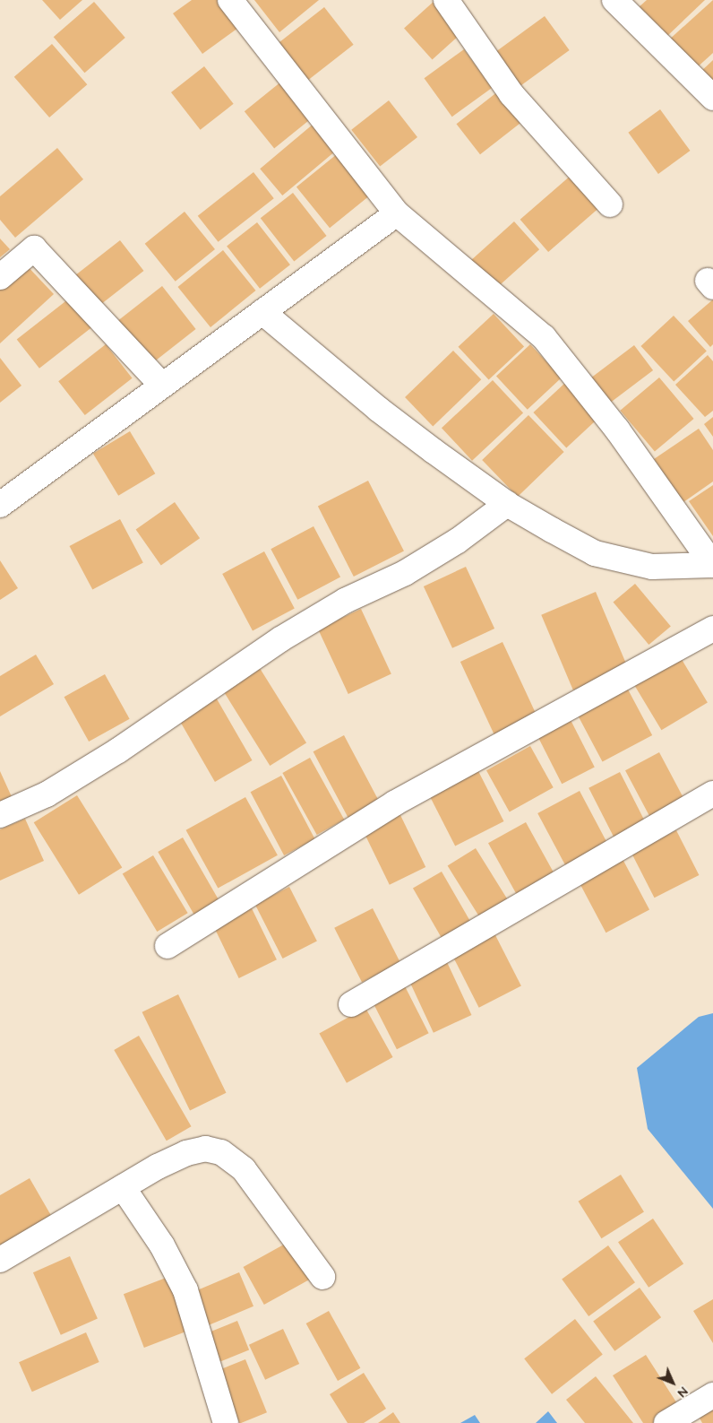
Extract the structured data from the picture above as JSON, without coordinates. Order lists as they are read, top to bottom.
{
  "north": "bottom right"
}
